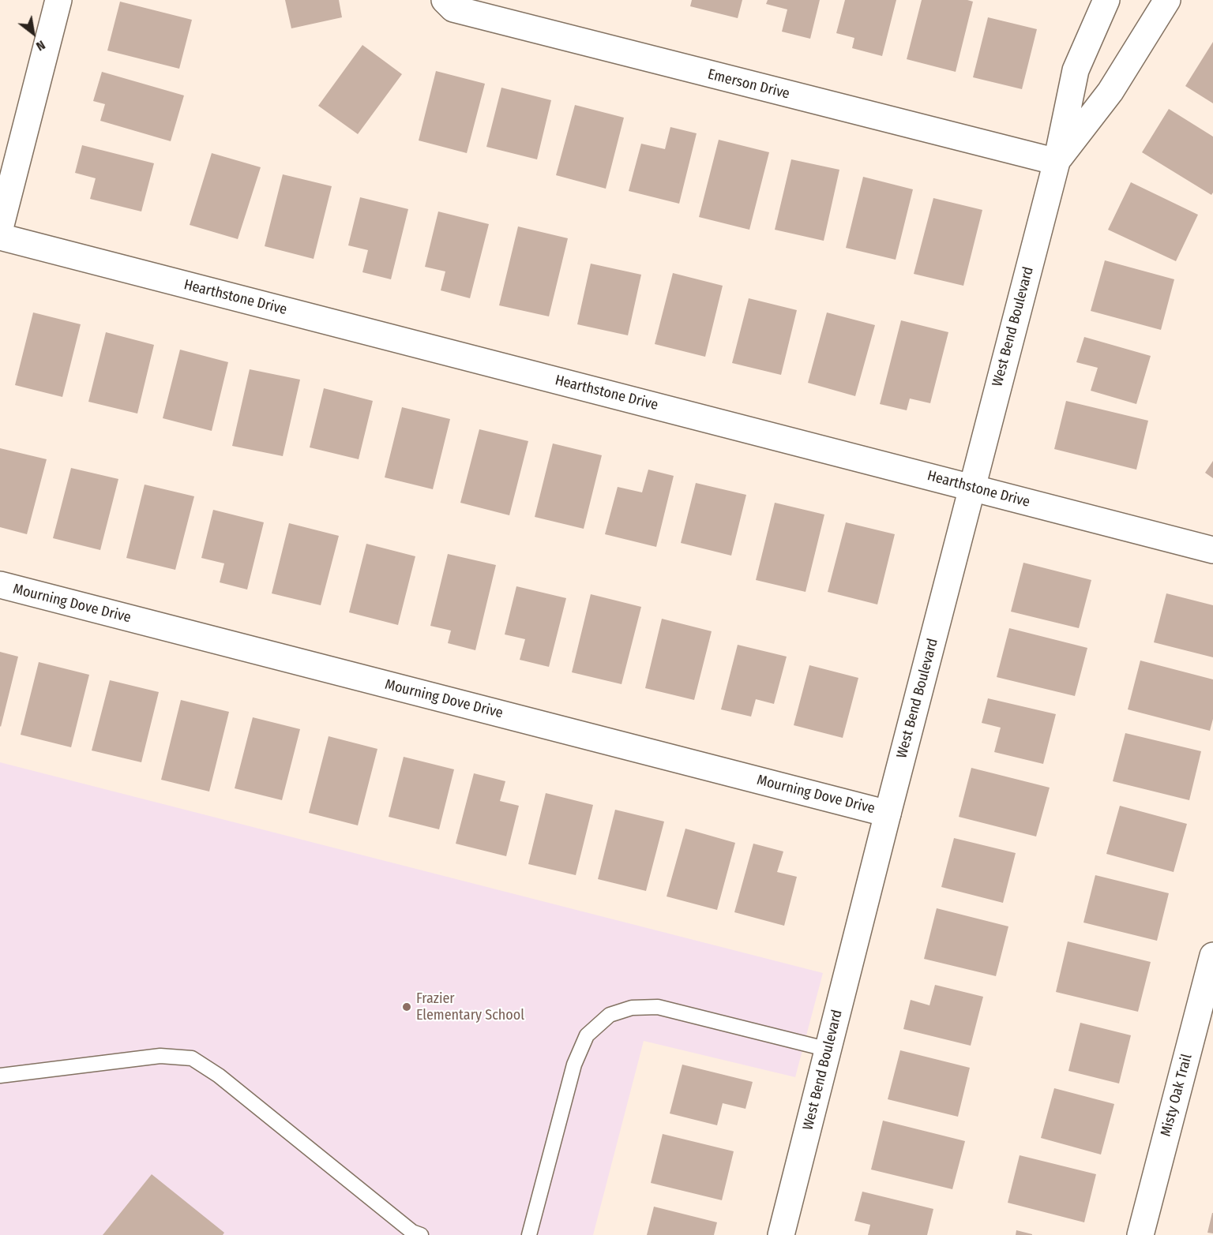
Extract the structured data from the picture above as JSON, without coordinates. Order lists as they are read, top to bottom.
{
  "streets": {
    "street": [
      "Emerson Drive",
      "Hearthstone Drive",
      "West Bend Boulevard",
      "Mourning Dove Drive",
      "Misty Oak Trail"
    ]
  },
  "crossings": [
    ["Emerson Drive", "West Bend Boulevard"],
    ["Hearthstone Drive", "West Bend Boulevard"],
    ["West Bend Boulevard", "Mourning Dove Drive"]
  ],
  "places": ["Frazier Elementary School"],
  "north": "bottom right"
}
